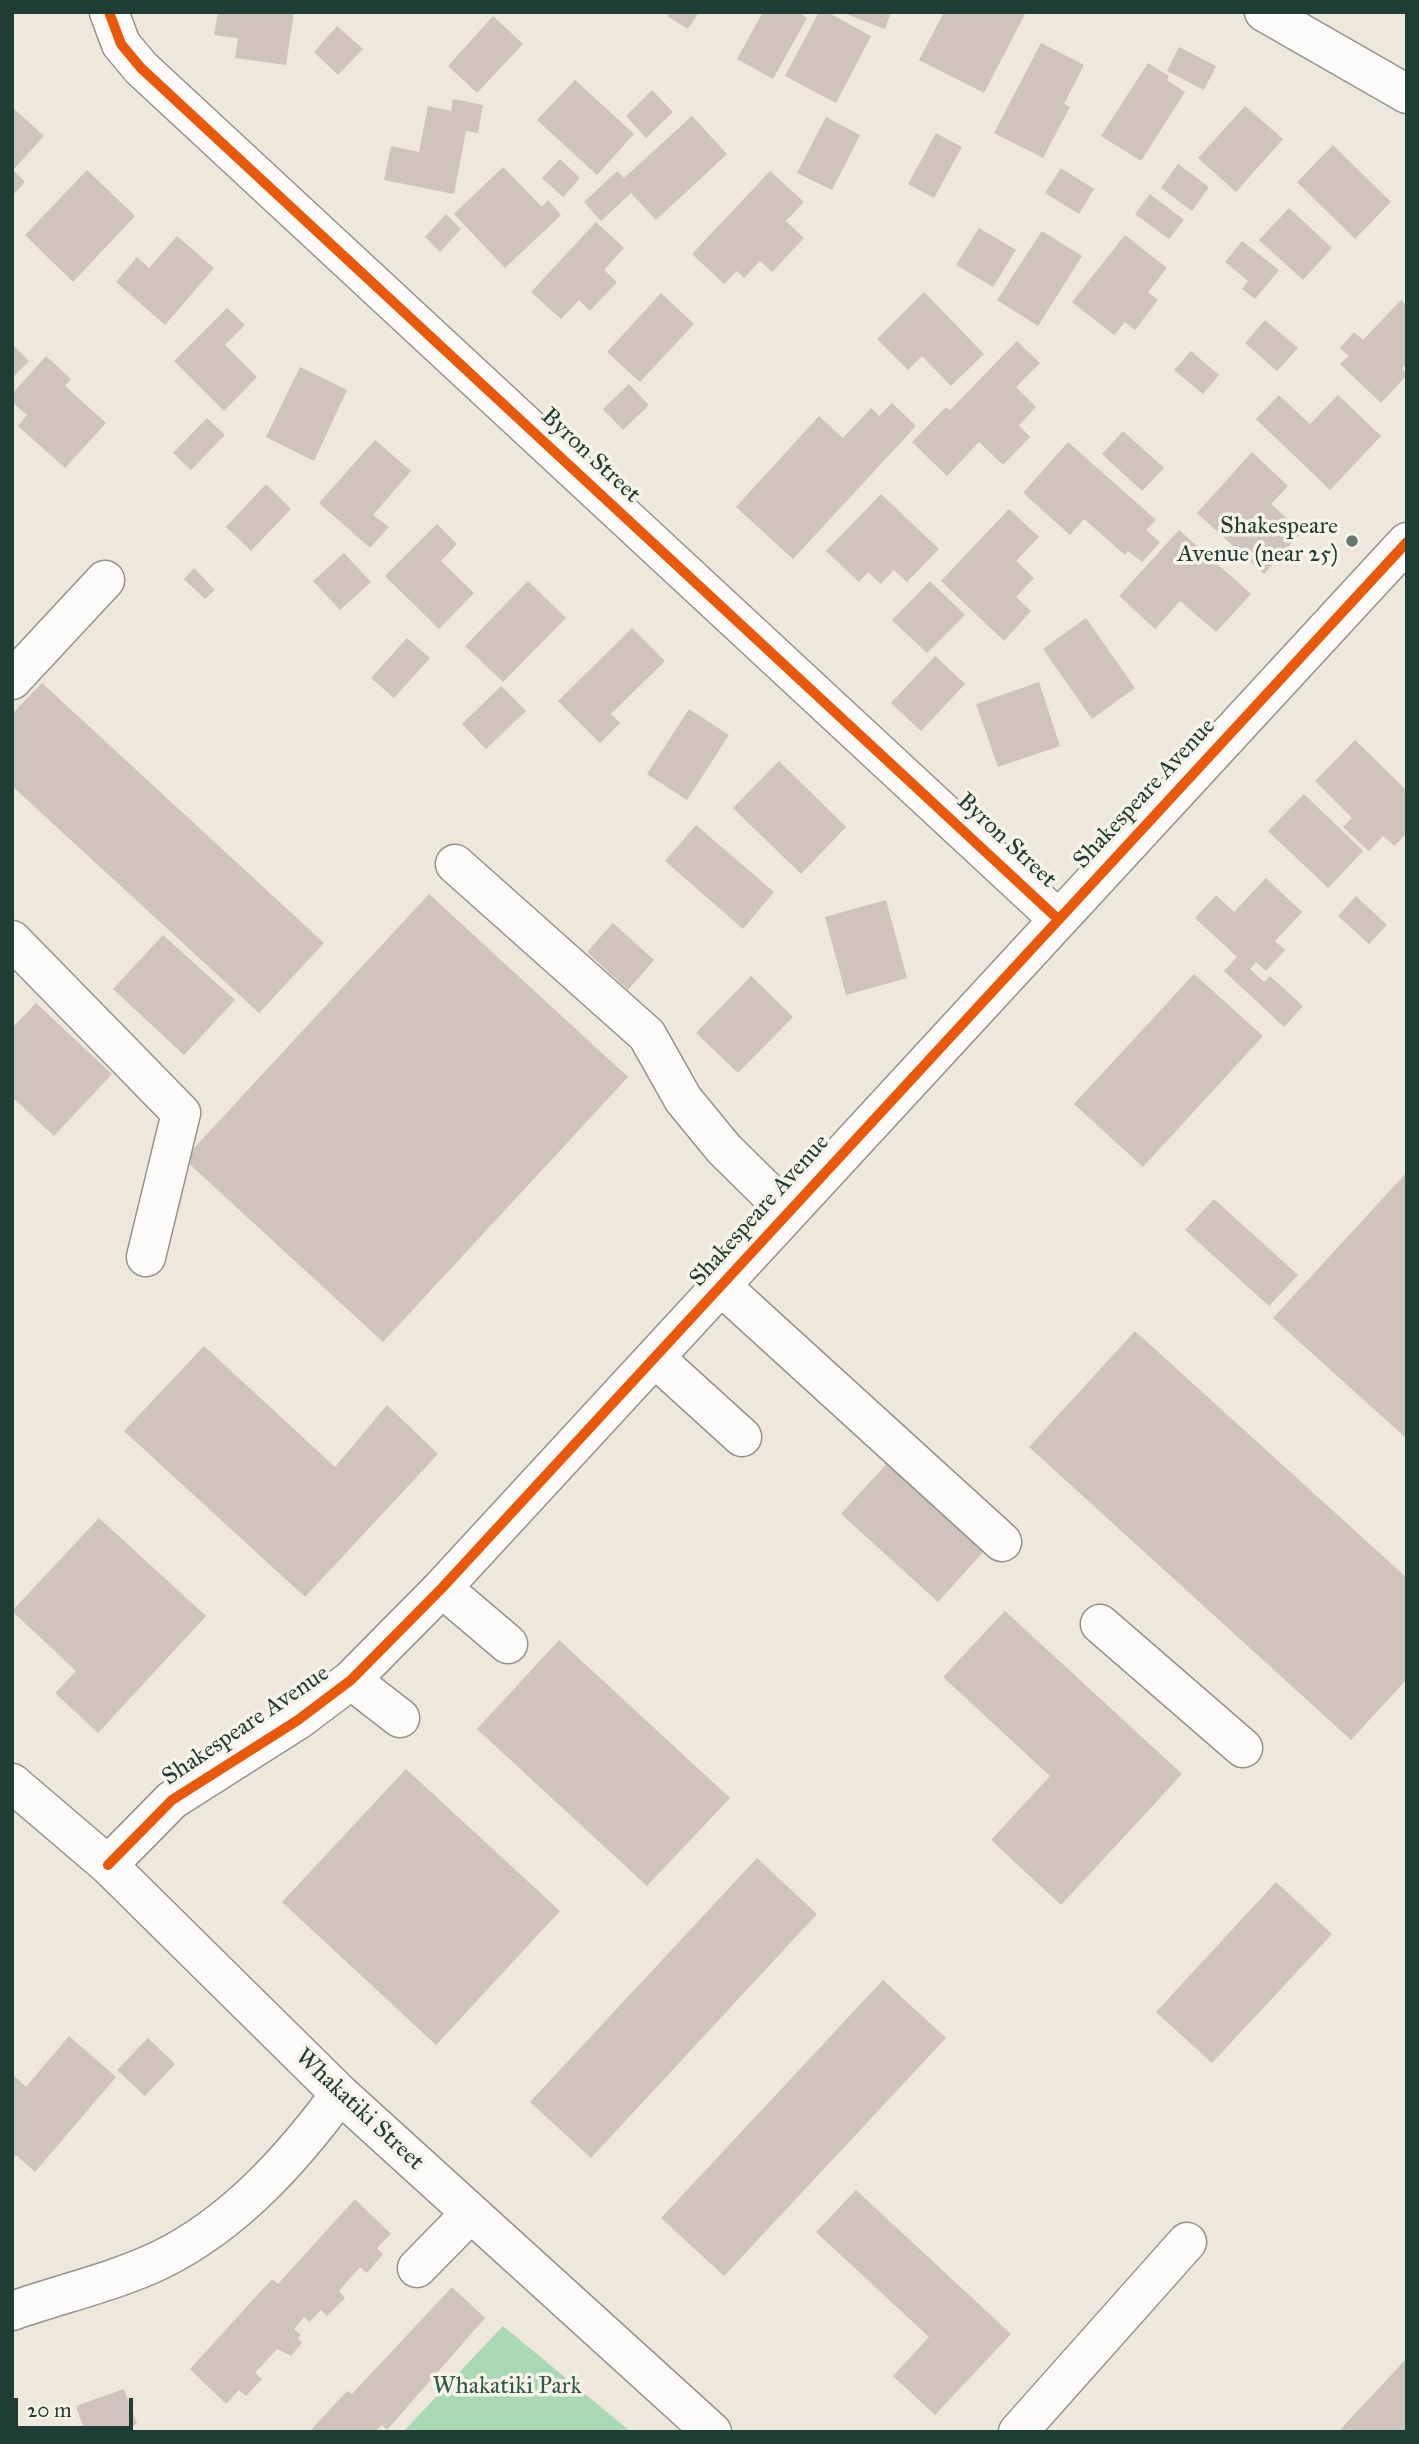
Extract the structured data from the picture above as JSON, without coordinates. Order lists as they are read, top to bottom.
{
  "streets": {
    "street": ["Byron Street", "Shakespeare Avenue", "Whakatiki Street"]
  },
  "crossings": [
    ["Byron Street", "Shakespeare Avenue"],
    ["Shakespeare Avenue", "Whakatiki Street"]
  ],
  "parks": ["Whakatiki Park"],
  "places": ["Shakespeare Avenue (near 25)"],
  "scale_bar": "20 m"
}
